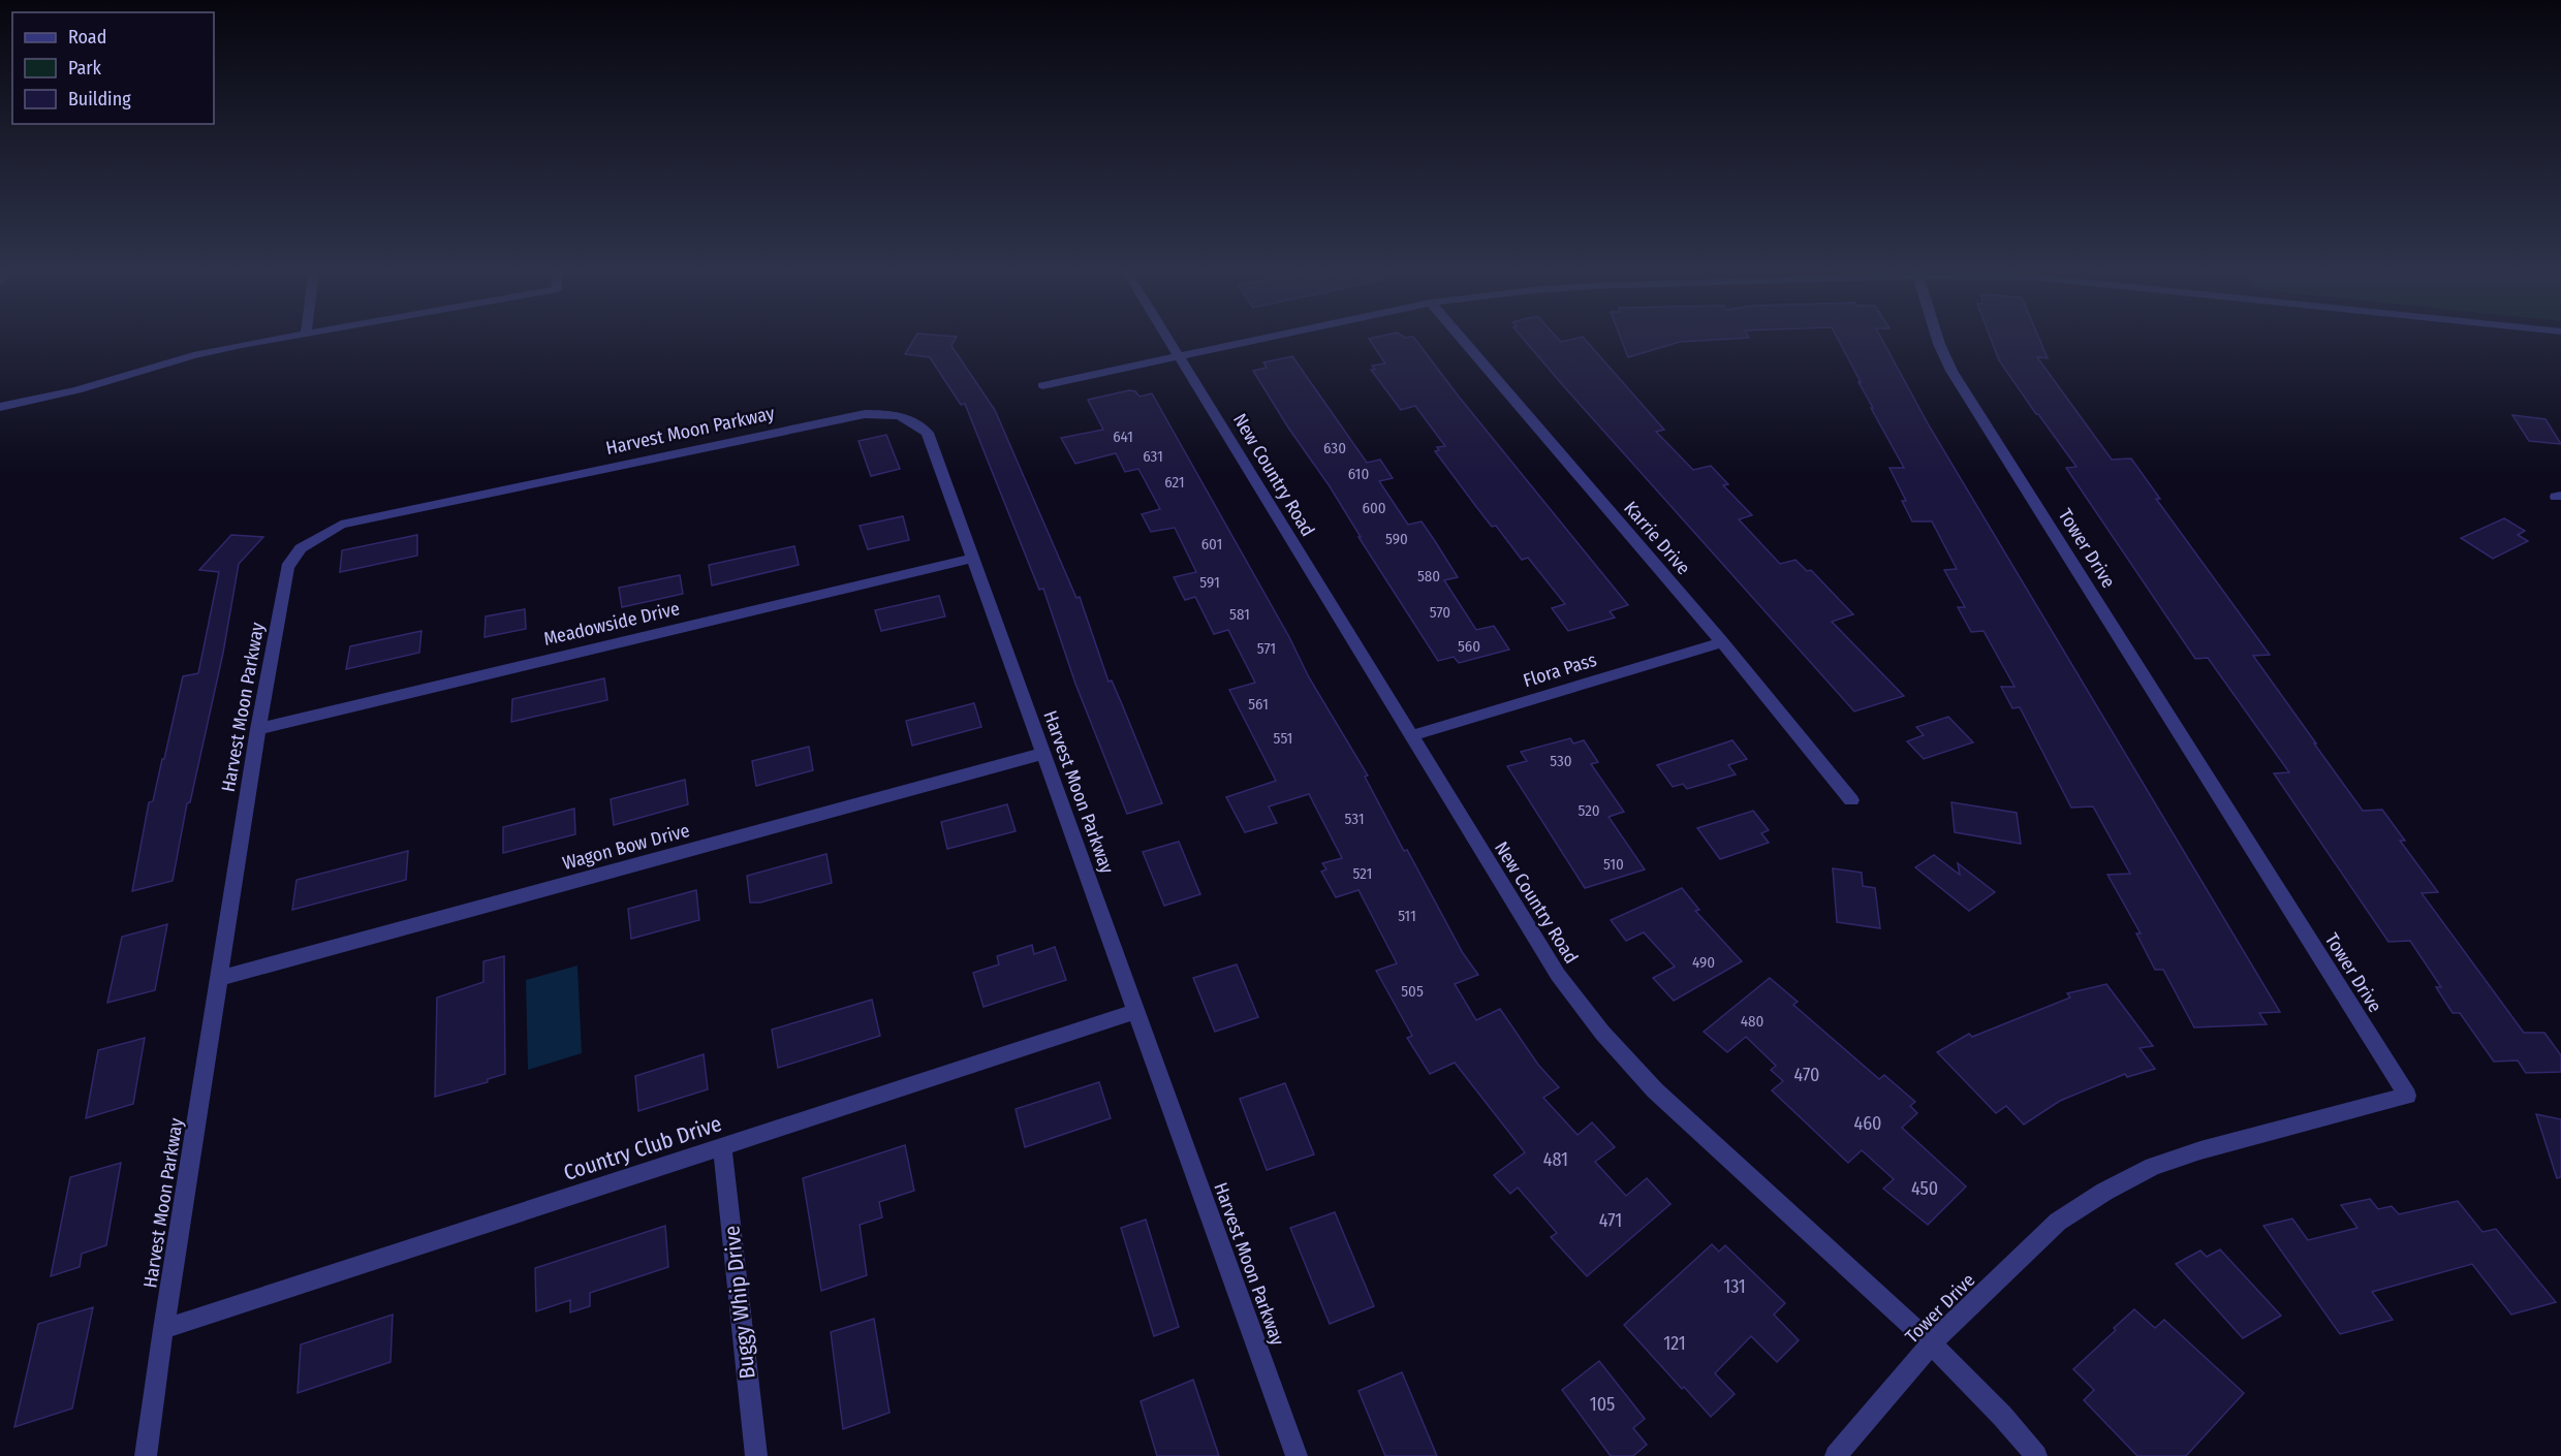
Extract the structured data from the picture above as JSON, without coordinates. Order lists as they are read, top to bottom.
{
  "streets": {
    "street": [
      "Harvest Moon Parkway",
      "New Country Road",
      "Karrie Drive",
      "Tower Drive",
      "Meadowside Drive",
      "Flora Pass",
      "Wagon Bow Drive",
      "Country Club Drive",
      "Buggy Whip Drive"
    ]
  },
  "crossings": [
    ["Harvest Moon Parkway", "Meadowside Drive"],
    ["Harvest Moon Parkway", "Wagon Bow Drive"],
    ["Harvest Moon Parkway", "Country Club Drive"],
    ["New Country Road", "Tower Drive"],
    ["New Country Road", "Flora Pass"],
    ["Karrie Drive", "Flora Pass"],
    ["Country Club Drive", "Buggy Whip Drive"]
  ],
  "house_numbers": [
    "641",
    "630",
    "631",
    "610",
    "621",
    "600",
    "590",
    "601",
    "580",
    "591",
    "570",
    "581",
    "560",
    "571",
    "561",
    "551",
    "530",
    "520",
    "531",
    "510",
    "521",
    "511",
    "490",
    "505",
    "480",
    "470",
    "460",
    "481",
    "450",
    "471",
    "131",
    "121",
    "105"
  ],
  "legend": ["Road", "Park", "Building"]
}
